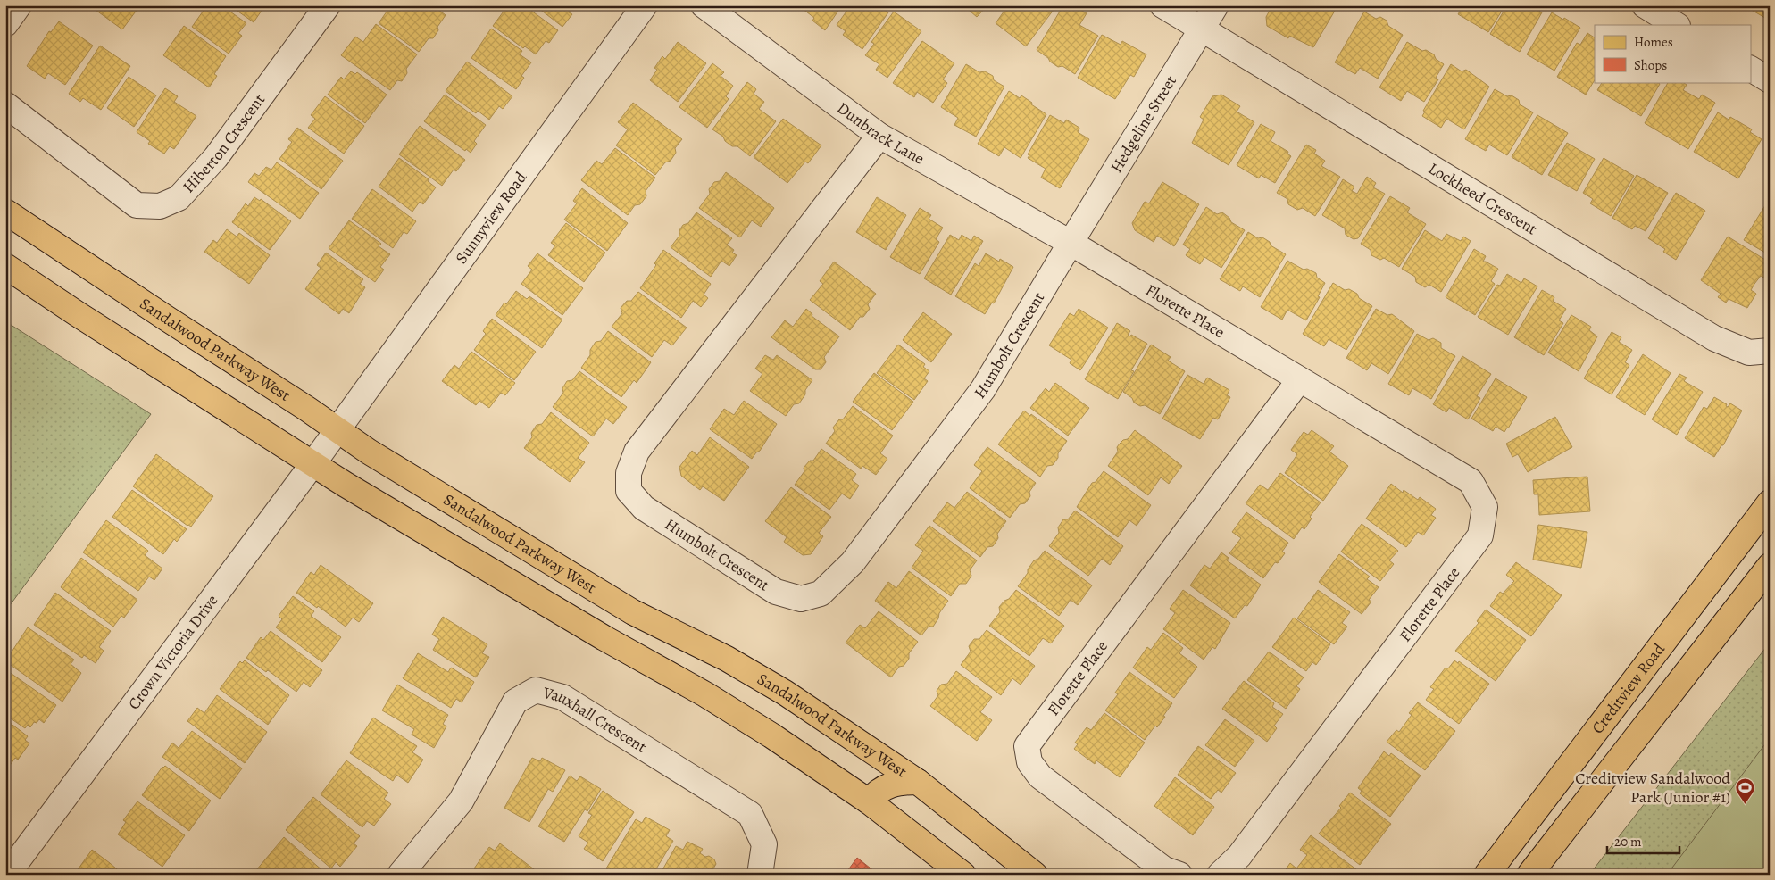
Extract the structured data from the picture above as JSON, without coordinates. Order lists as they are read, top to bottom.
{
  "streets": {
    "main road": ["Sandalwood Parkway West", "Creditview Road"],
    "street": [
      "Hedgeline Street",
      "Dunbrack Lane",
      "Hiberton Crescent",
      "Lockheed Crescent",
      "Sunnyview Road",
      "Florette Place",
      "Humbolt Crescent",
      "Crown Victoria Drive",
      "Vauxhall Crescent"
    ]
  },
  "crossings": [
    ["Hedgeline Street", "Dunbrack Lane"],
    ["Hedgeline Street", "Lockheed Crescent"],
    ["Hedgeline Street", "Florette Place"],
    ["Hedgeline Street", "Humbolt Crescent"],
    ["Dunbrack Lane", "Florette Place"],
    ["Dunbrack Lane", "Humbolt Crescent"],
    ["Sunnyview Road", "Sandalwood Parkway West"],
    ["Sunnyview Road", "Crown Victoria Drive"],
    ["Florette Place", "Humbolt Crescent"],
    ["Sandalwood Parkway West", "Crown Victoria Drive"]
  ],
  "places": {
    "sports": ["Creditview Sandalwood Park (Junior #1)"]
  },
  "legend": ["Homes", "Shops"],
  "scale_bar": "20 m"
}
